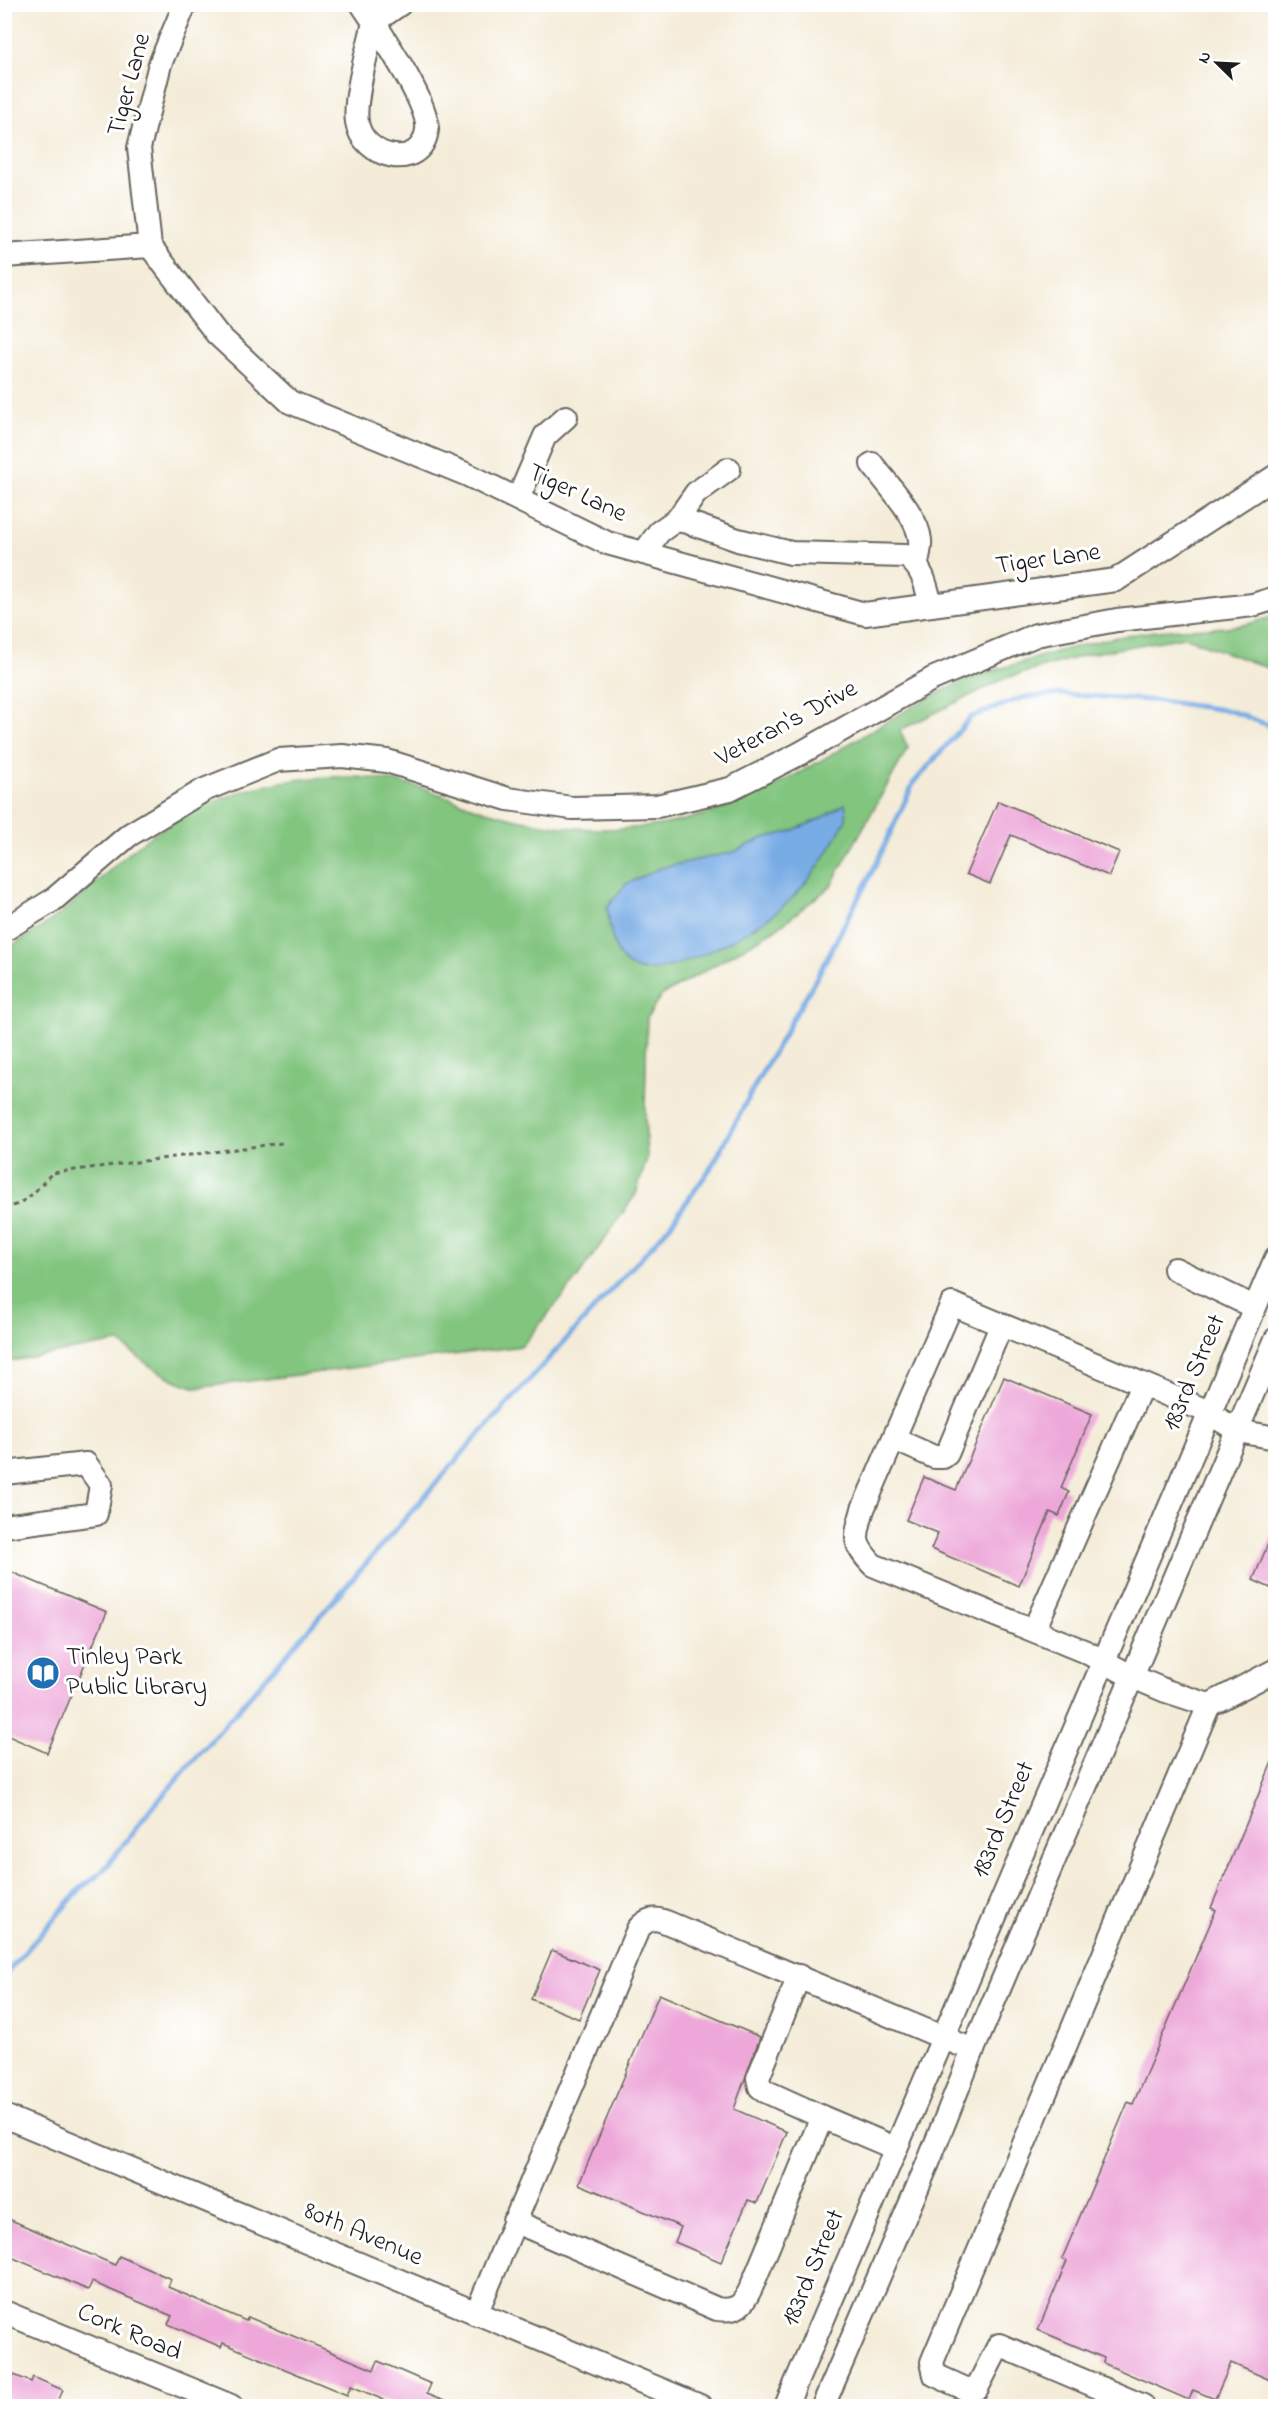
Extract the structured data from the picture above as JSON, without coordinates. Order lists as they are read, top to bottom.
{
  "streets": {
    "street": [
      "Tiger Lane",
      "Veteran's Drive",
      "183rd Street",
      "80th Avenue",
      "Cork Road"
    ]
  },
  "places": {
    "library": ["Tinley Park Public Library"]
  },
  "north": "top left"
}
